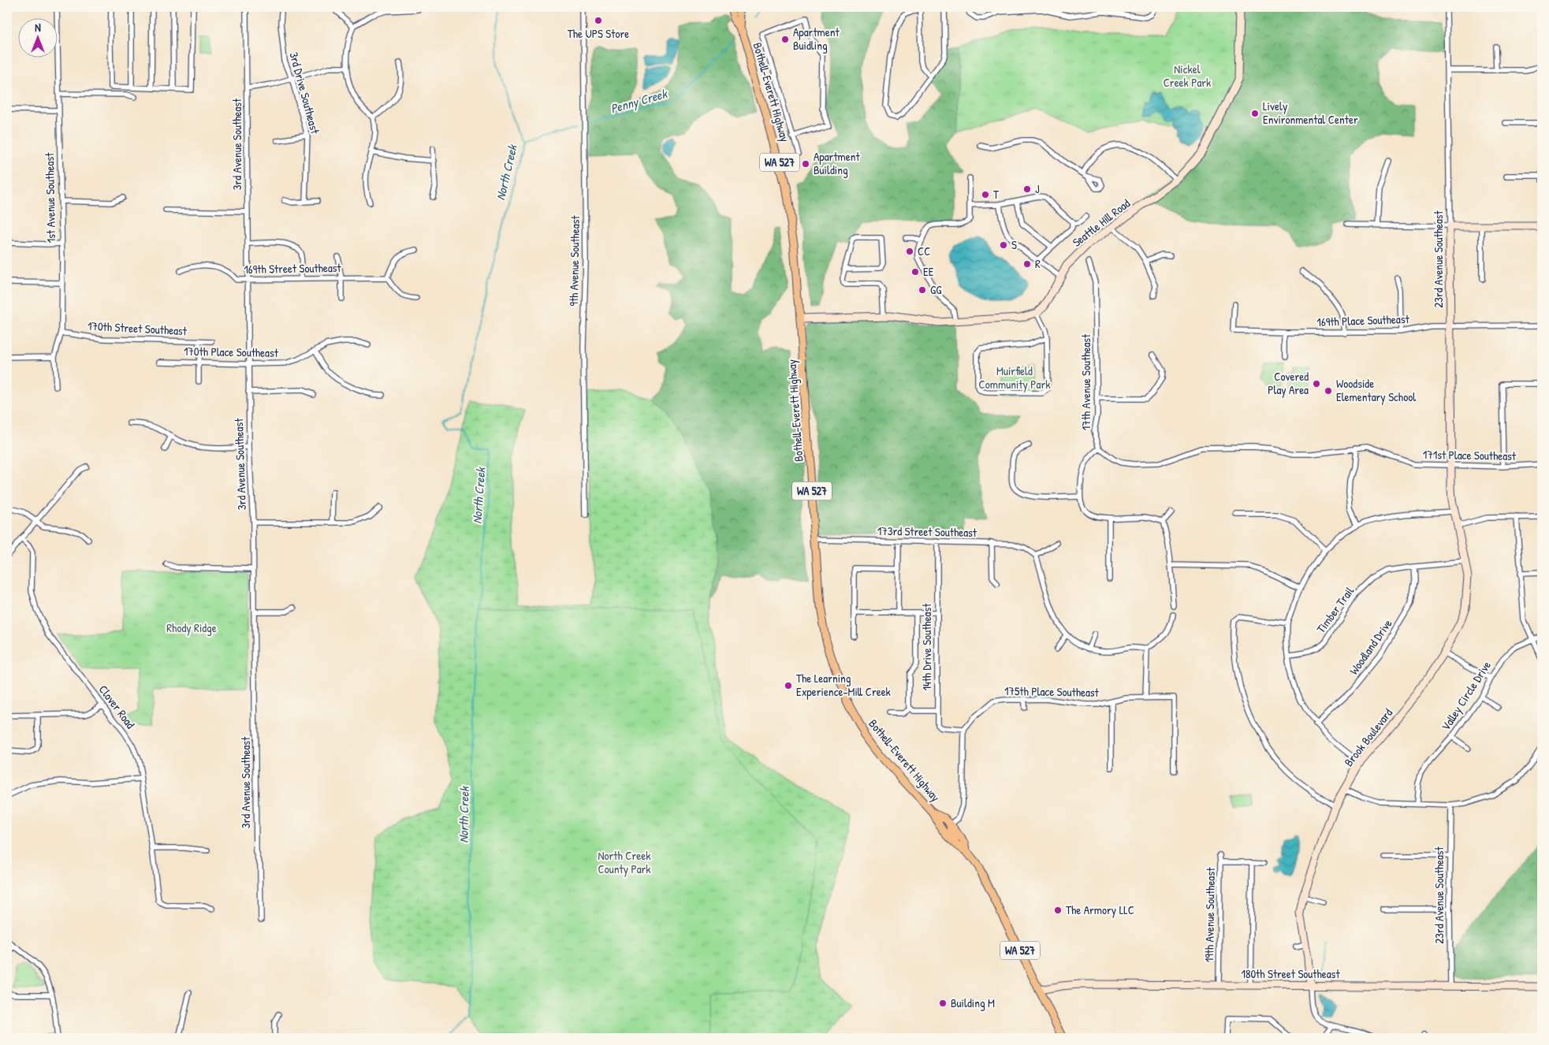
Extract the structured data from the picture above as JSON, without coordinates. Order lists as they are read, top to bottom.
{
  "streets": {
    "main road": ["Bothell-Everett Highway", "WA 527"],
    "street": [
      "3rd Drive Southeast",
      "3rd Avenue Southeast",
      "1st Avenue Southeast",
      "Seattle Hill Road",
      "23rd Avenue Southeast",
      "9th Avenue Southeast",
      "169th Street Southeast",
      "169th Place Southeast",
      "170th Street Southeast",
      "170th Place Southeast",
      "17th Avenue Southeast",
      "171st Place Southeast",
      "173rd Street Southeast",
      "Timber Trail",
      "14th Drive Southeast",
      "Woodland Drive",
      "175th Place Southeast",
      "Valley Circle Drive",
      "Clover Road",
      "Brook Boulevard",
      "19th Avenue Southeast",
      "180th Street Southeast"
    ]
  },
  "crossings": [
    ["Bothell-Everett Highway", "173rd Street Southeast"],
    ["Bothell-Everett Highway", "180th Street Southeast"],
    ["3rd Avenue Southeast", "169th Street Southeast"],
    ["3rd Avenue Southeast", "170th Place Southeast"],
    ["1st Avenue Southeast", "170th Street Southeast"],
    ["23rd Avenue Southeast", "169th Place Southeast"],
    ["23rd Avenue Southeast", "171st Place Southeast"],
    ["23rd Avenue Southeast", "Brook Boulevard"],
    ["23rd Avenue Southeast", "180th Street Southeast"],
    ["17th Avenue Southeast", "171st Place Southeast"],
    ["173rd Street Southeast", "14th Drive Southeast"],
    ["Timber Trail", "Woodland Drive"],
    ["Timber Trail", "Brook Boulevard"],
    ["14th Drive Southeast", "175th Place Southeast"],
    ["Brook Boulevard", "180th Street Southeast"],
    ["19th Avenue Southeast", "180th Street Southeast"]
  ],
  "water": ["Penny Creek", "North Creek"],
  "parks": [
    "Nickel Creek Park",
    "Muirfield Community Park",
    "Rhody Ridge",
    "North Creek County Park"
  ],
  "places": [
    "The UPS Store",
    "Apartment Buidling",
    "Lively Environmental Center",
    "Apartment Building",
    "J",
    "T",
    "S",
    "CC",
    "R",
    "EE",
    "GG",
    "Covered Play Area",
    "Woodside Elementary School",
    "The Learning Experience-Mill Creek",
    "The Armory LLC",
    "Building M"
  ],
  "north": "top"
}
